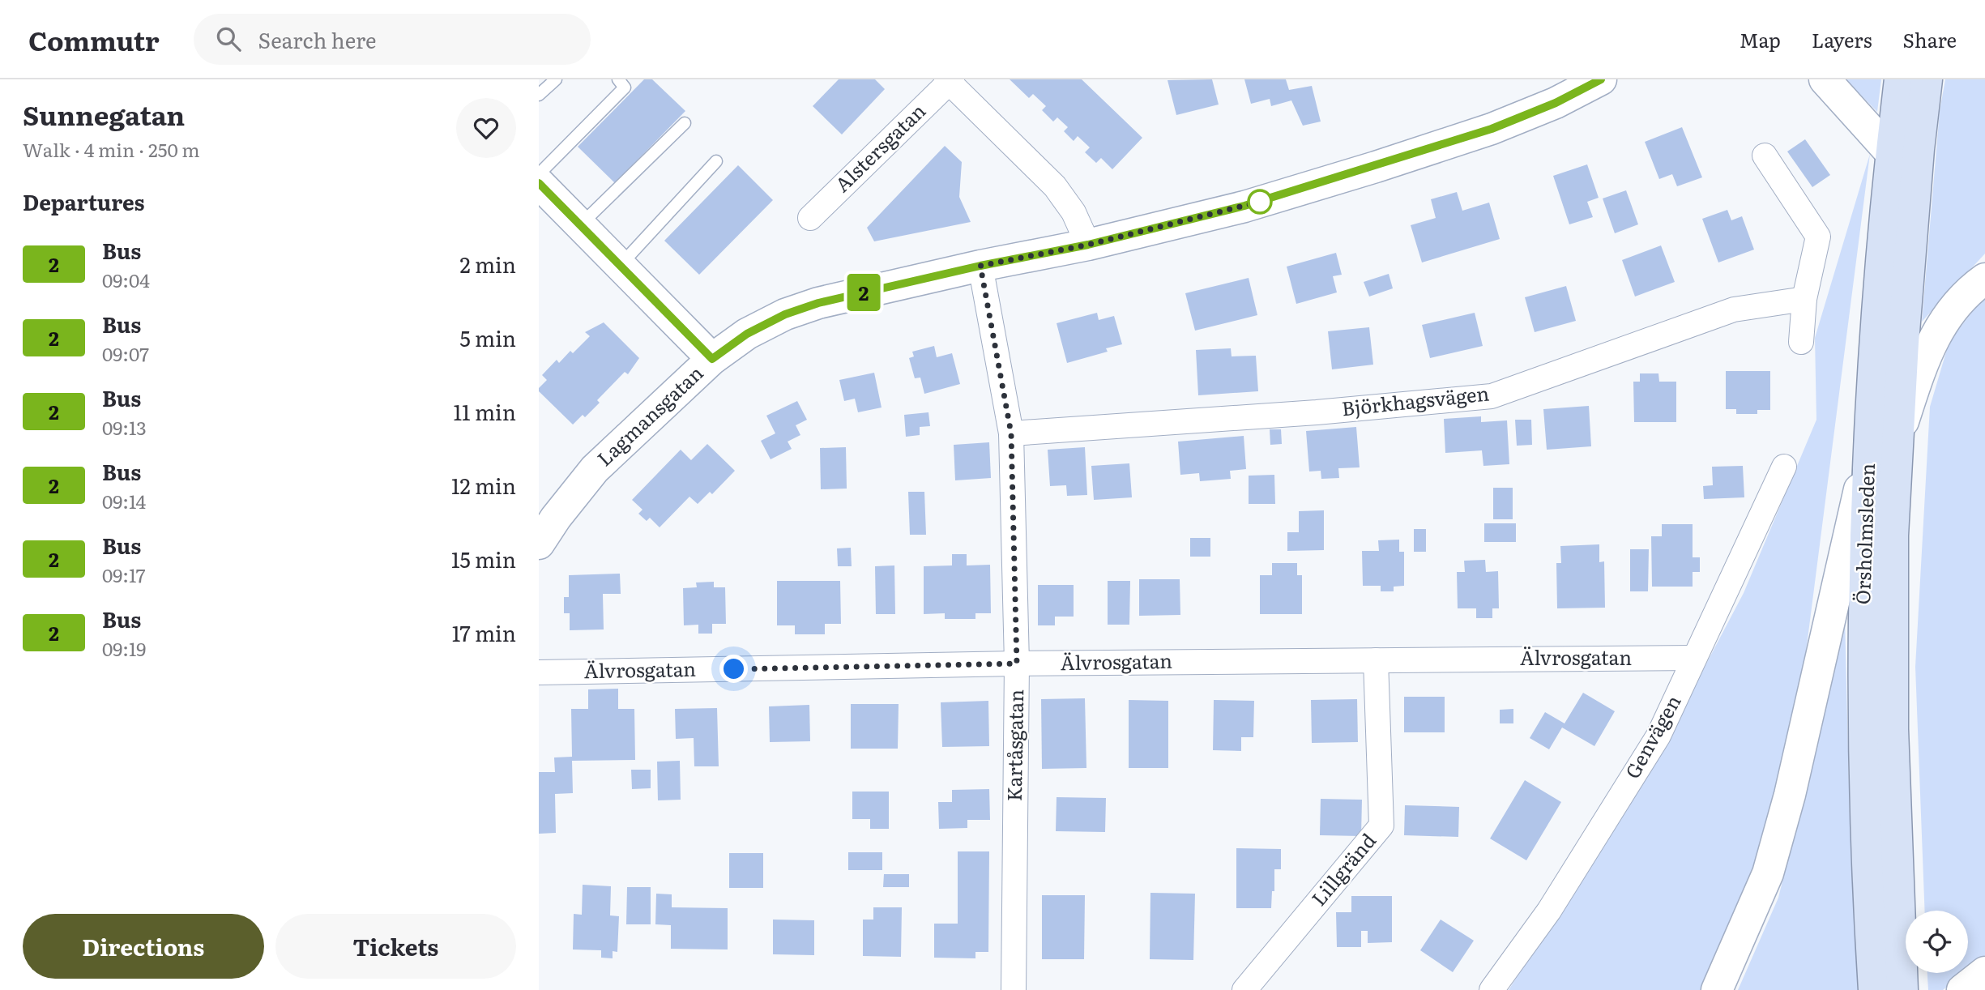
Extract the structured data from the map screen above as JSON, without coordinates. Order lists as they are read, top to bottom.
{
  "streets": {
    "main road": ["Örsholmsleden"],
    "street": [
      "Alstersgatan",
      "Björkhagsvägen",
      "Lagmansgatan",
      "Älvrosgatan",
      "Genvägen",
      "Kartåsgatan",
      "Lillgränd"
    ]
  },
  "crossings": [
    ["Björkhagsvägen", "Kartåsgatan"],
    ["Lagmansgatan", "Kartåsgatan"],
    ["Älvrosgatan", "Genvägen"],
    ["Älvrosgatan", "Kartåsgatan"],
    ["Älvrosgatan", "Lillgränd"]
  ],
  "lines": ["bus line 2"],
  "page": {
    "header": "Commutr",
    "search": "Search here",
    "nav": ["Map", "Layers", "Share"],
    "heading": [
      ["Sunnegatan", "Walk · 4 min · 250 m"],
      "Departures"
    ],
    "on_map": "2",
    "list": [
      {
        "mark": "2",
        "name": "Bus",
        "note": "09:04",
        "value": "2 min"
      },
      {
        "mark": "2",
        "name": "Bus",
        "note": "09:07",
        "value": "5 min"
      },
      {
        "mark": "2",
        "name": "Bus",
        "note": "09:13",
        "value": "11 min"
      },
      {
        "mark": "2",
        "name": "Bus",
        "note": "09:14",
        "value": "12 min"
      },
      {
        "mark": "2",
        "name": "Bus",
        "note": "09:17",
        "value": "15 min"
      },
      {
        "mark": "2",
        "name": "Bus",
        "note": "09:19",
        "value": "17 min"
      }
    ],
    "buttons": ["Directions", "Tickets"]
  }
}
